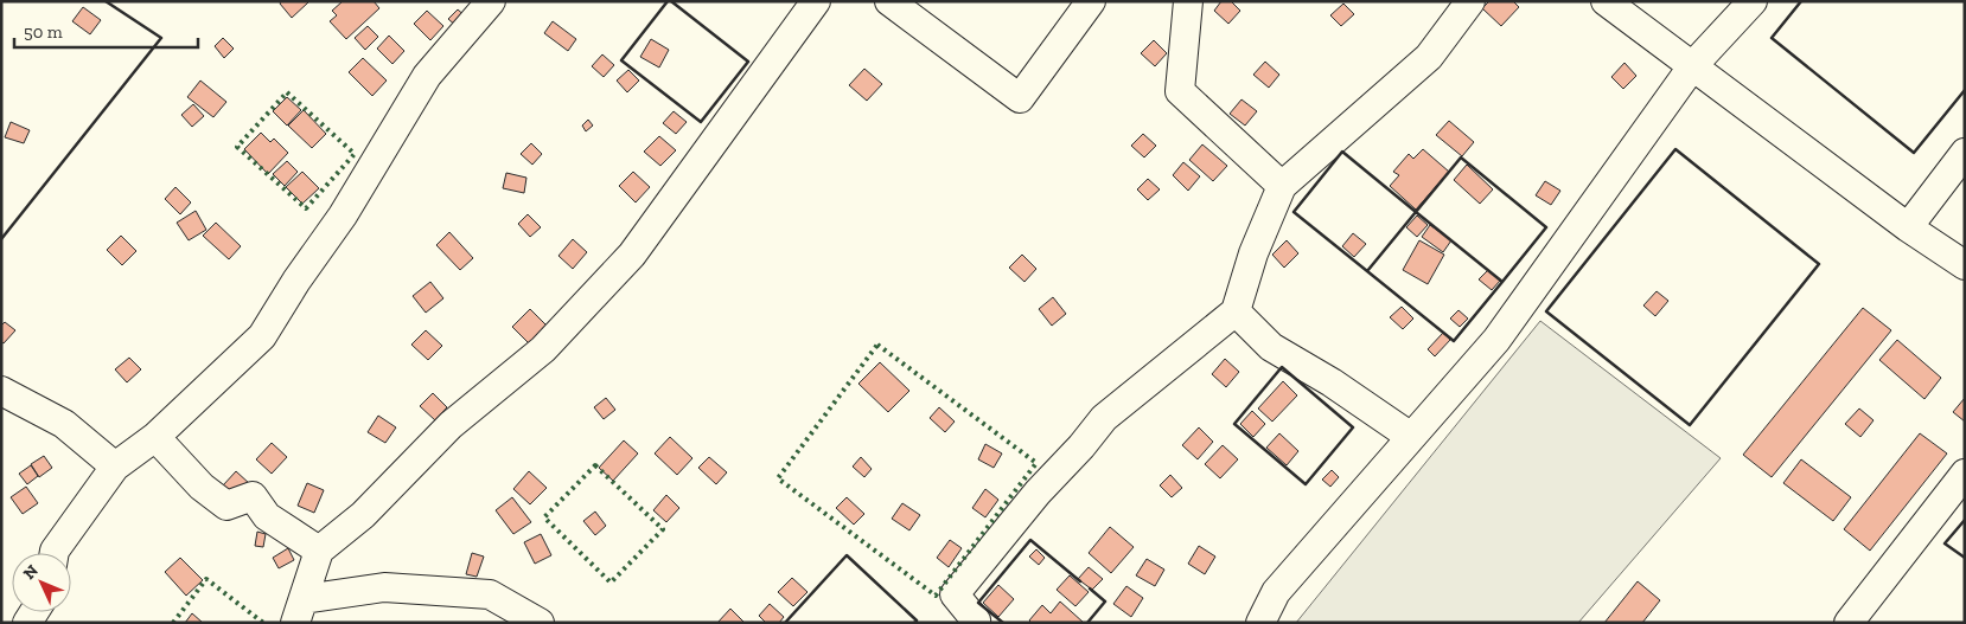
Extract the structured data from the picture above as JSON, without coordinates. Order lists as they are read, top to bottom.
{
  "scale_bar": "50 m",
  "north": "top left"
}
